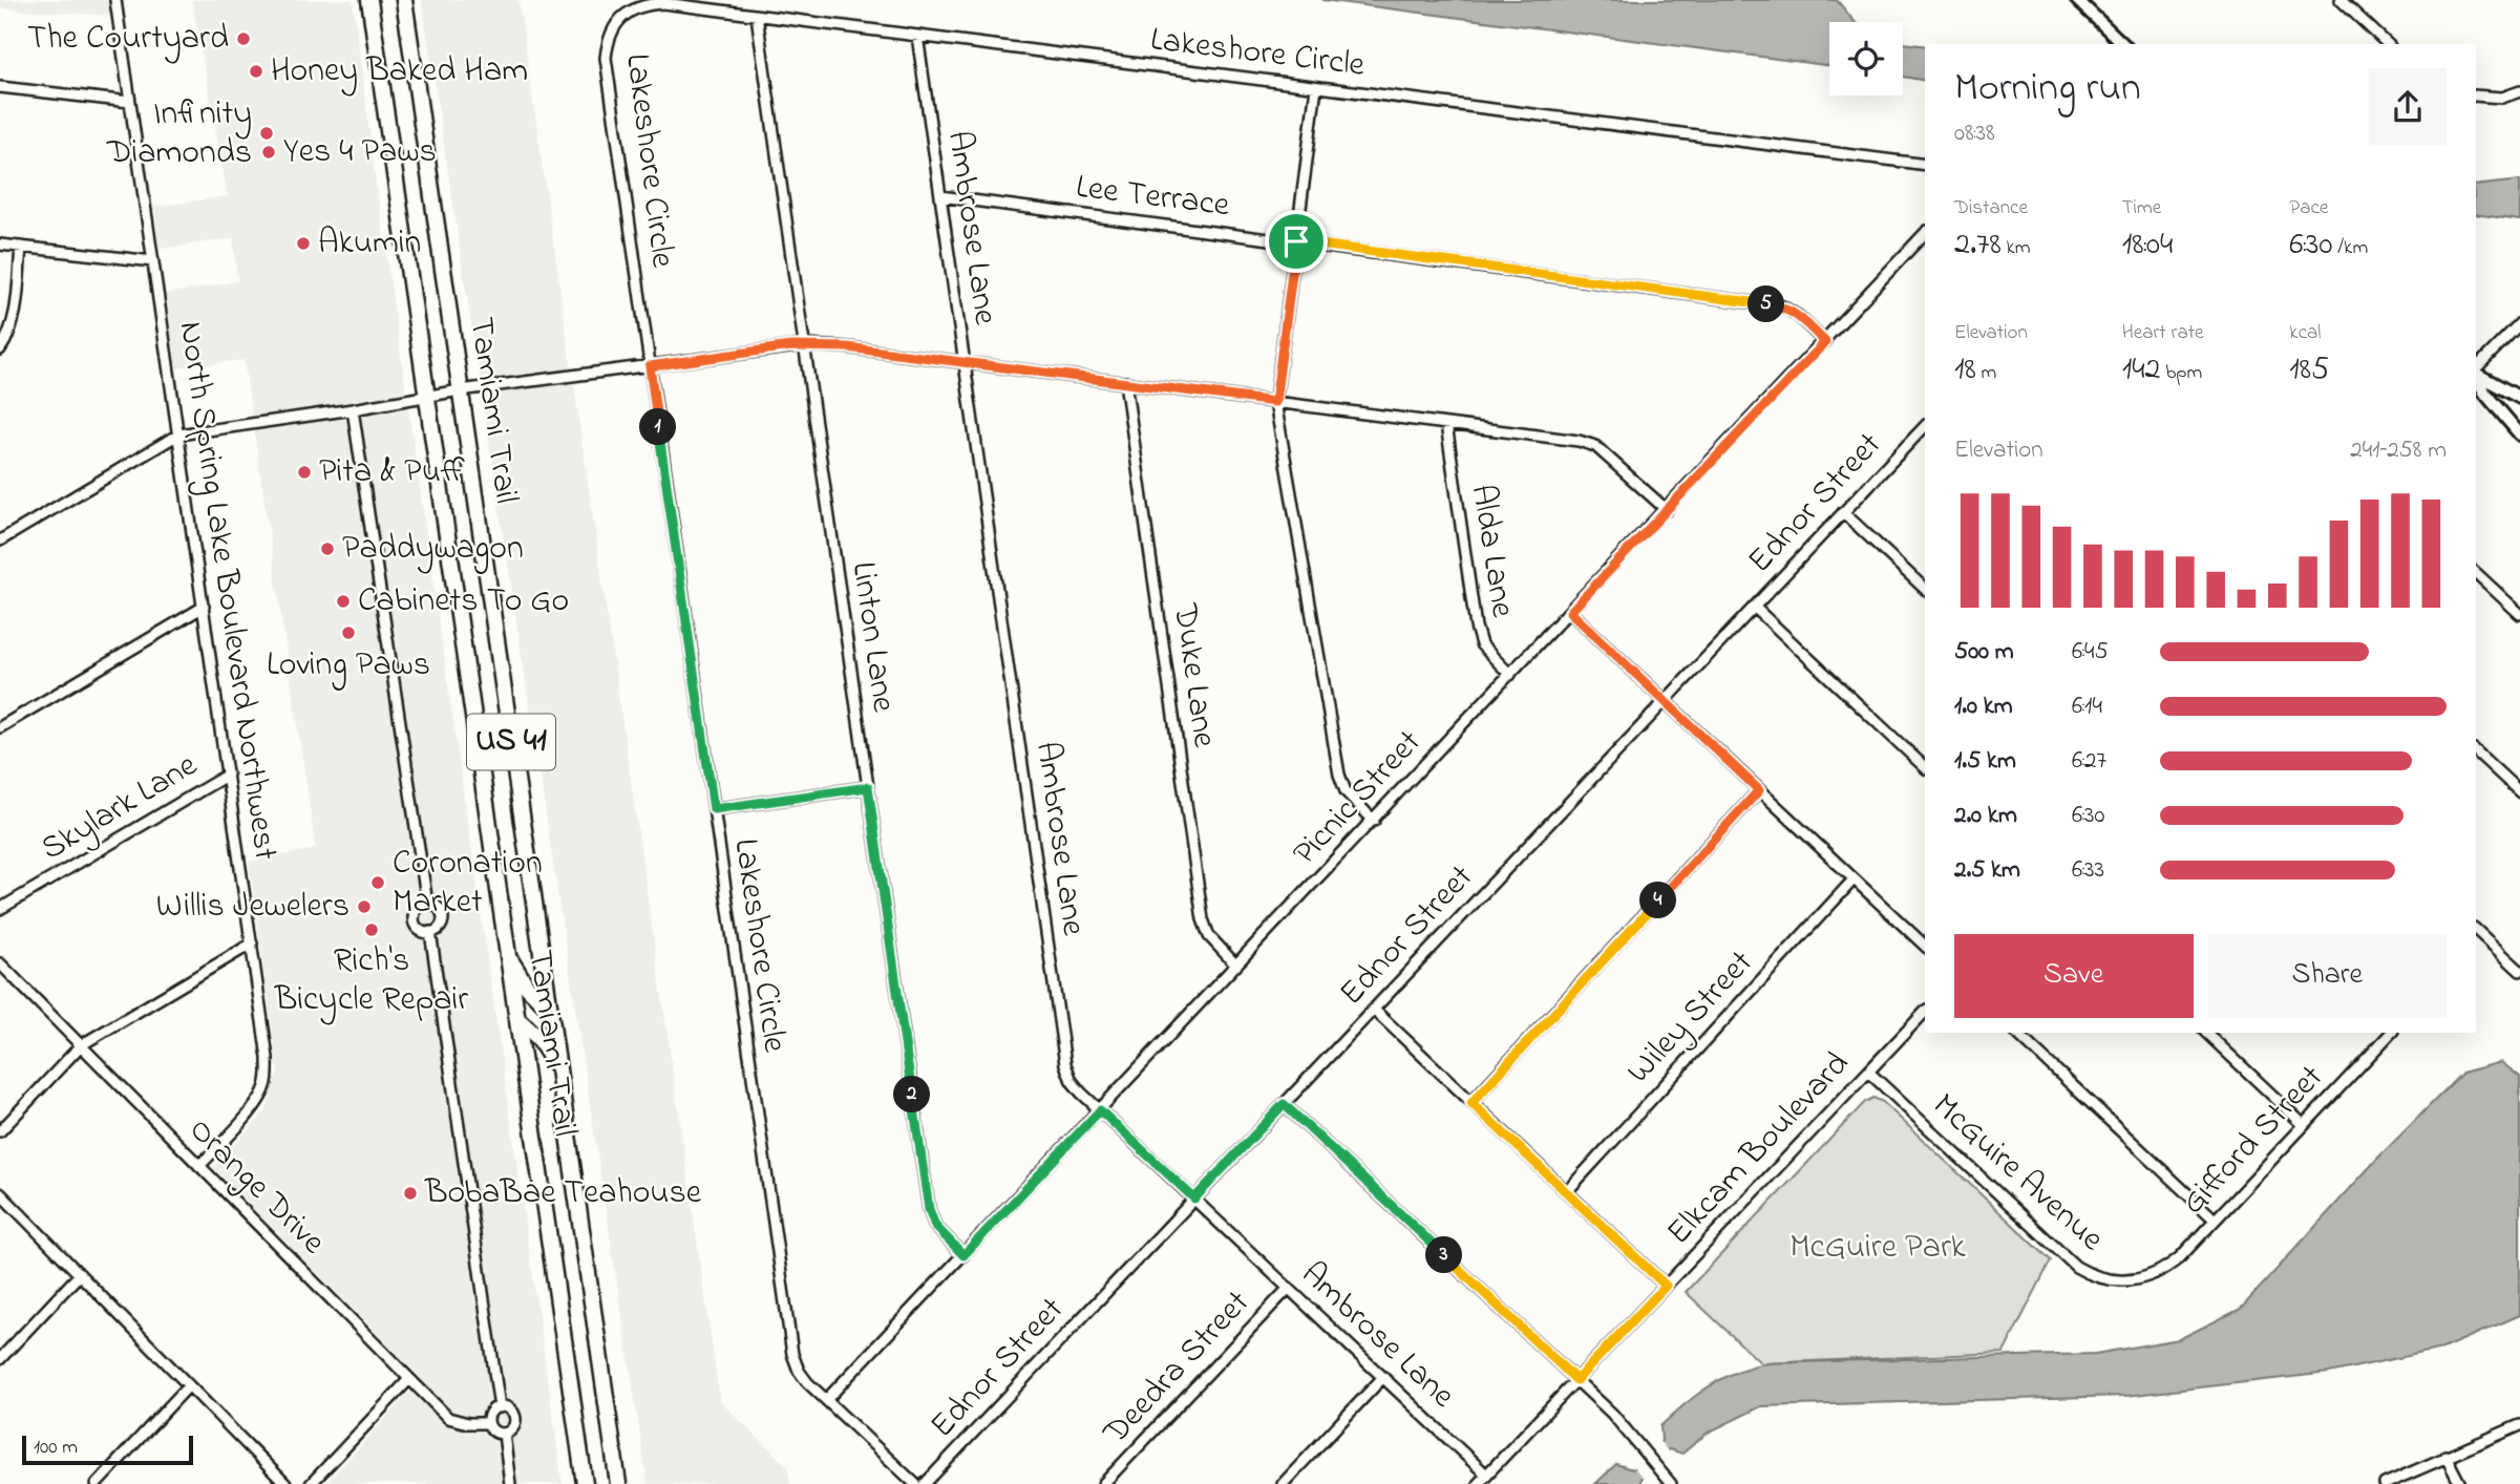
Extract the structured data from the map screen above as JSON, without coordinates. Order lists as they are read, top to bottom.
{
  "streets": {
    "main road": ["Tamiami Trail", "US 41"],
    "street": [
      "Lakeshore Circle",
      "Lee Terrace",
      "Ambrose Lane",
      "Ednor Street",
      "Alda Lane",
      "North Spring Lake Boulevard Northwest",
      "Linton Lane",
      "Duke Lane",
      "Picnic Street",
      "Skylark Lane",
      "Wiley Street",
      "Gifford Street",
      "Elkcam Boulevard",
      "McGuire Avenue",
      "Orange Drive",
      "Deedra Street"
    ]
  },
  "crossings": [
    ["Lakeshore Circle", "Ambrose Lane"],
    ["Lakeshore Circle", "Linton Lane"],
    ["Lakeshore Circle", "Picnic Street"],
    ["Lee Terrace", "Ambrose Lane"],
    ["Lee Terrace", "Picnic Street"],
    ["Ambrose Lane", "Ednor Street"],
    ["Ambrose Lane", "Picnic Street"],
    ["Ambrose Lane", "Elkcam Boulevard"],
    ["Ambrose Lane", "Deedra Street"],
    ["Alda Lane", "Picnic Street"],
    ["North Spring Lake Boulevard Northwest", "Skylark Lane"],
    ["North Spring Lake Boulevard Northwest", "Orange Drive"],
    ["Linton Lane", "Picnic Street"],
    ["Duke Lane", "Picnic Street"],
    ["Gifford Street", "McGuire Avenue"],
    ["Elkcam Boulevard", "McGuire Avenue"]
  ],
  "parks": ["McGuire Park"],
  "places": [
    "The Courtyard",
    "Honey Baked Ham",
    "Infinity Diamonds",
    "Yes 4 Paws",
    "Akumin",
    "Pita & Puff",
    "Paddywagon",
    "Cabinets To Go",
    "Loving Paws",
    "Coronation Market",
    "Willis Jewelers",
    "Rich's Bicycle Repair",
    "BobaBae Teahouse"
  ],
  "scale_bar": "100 m",
  "page": {
    "heading": ["Morning run", "08:38"],
    "stats": [
      ["Distance", "2.78 km"],
      ["Time", "18:04"],
      ["Pace", "6:30 /km"],
      ["Elevation", "18 m"],
      ["Heart rate", "142 bpm"],
      ["kcal", "185"]
    ],
    "pins": [
      "5",
      "1",
      "4",
      "2",
      "3"
    ],
    "chart": ["Elevation", "241–258 m"],
    "list": [
      {
        "name": "500 m",
        "note": "6:45"
      },
      {
        "name": "1.0 km",
        "note": "6:14"
      },
      {
        "name": "1.5 km",
        "note": "6:27"
      },
      {
        "name": "2.0 km",
        "note": "6:30"
      },
      {
        "name": "2.5 km",
        "note": "6:33"
      }
    ],
    "buttons": ["Save", "Share"],
    "scale": "100 m"
  }
}
